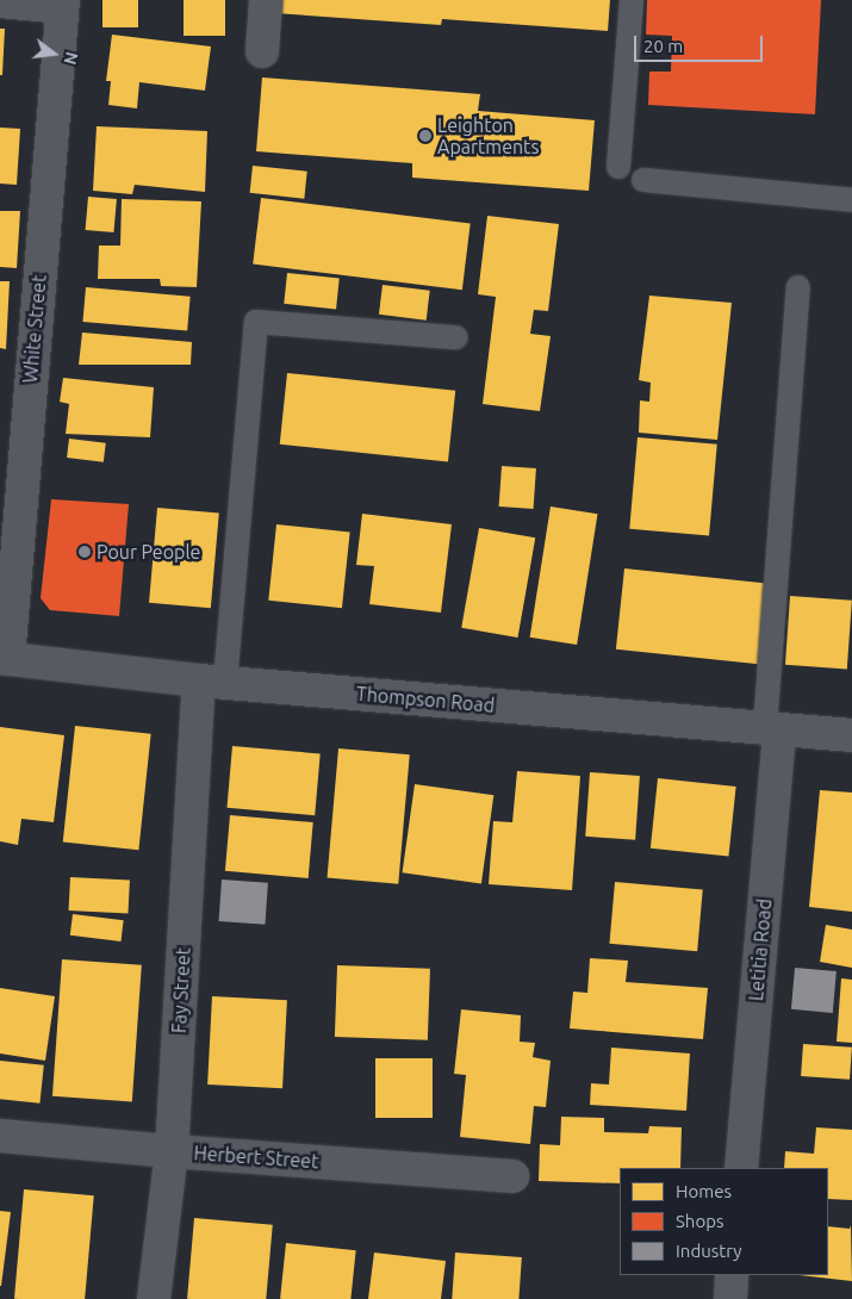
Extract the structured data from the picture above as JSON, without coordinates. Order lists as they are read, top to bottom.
{
  "streets": {
    "street": [
      "White Street",
      "Thompson Road",
      "Letitia Road",
      "Fay Street",
      "Herbert Street"
    ]
  },
  "crossings": [
    ["White Street", "Thompson Road"],
    ["Thompson Road", "Letitia Road"],
    ["Thompson Road", "Fay Street"],
    ["Fay Street", "Herbert Street"]
  ],
  "places": ["Leighton Apartments", "Pour People"],
  "legend": ["Homes", "Shops", "Industry"],
  "scale_bar": "20 m",
  "north": "right"
}
